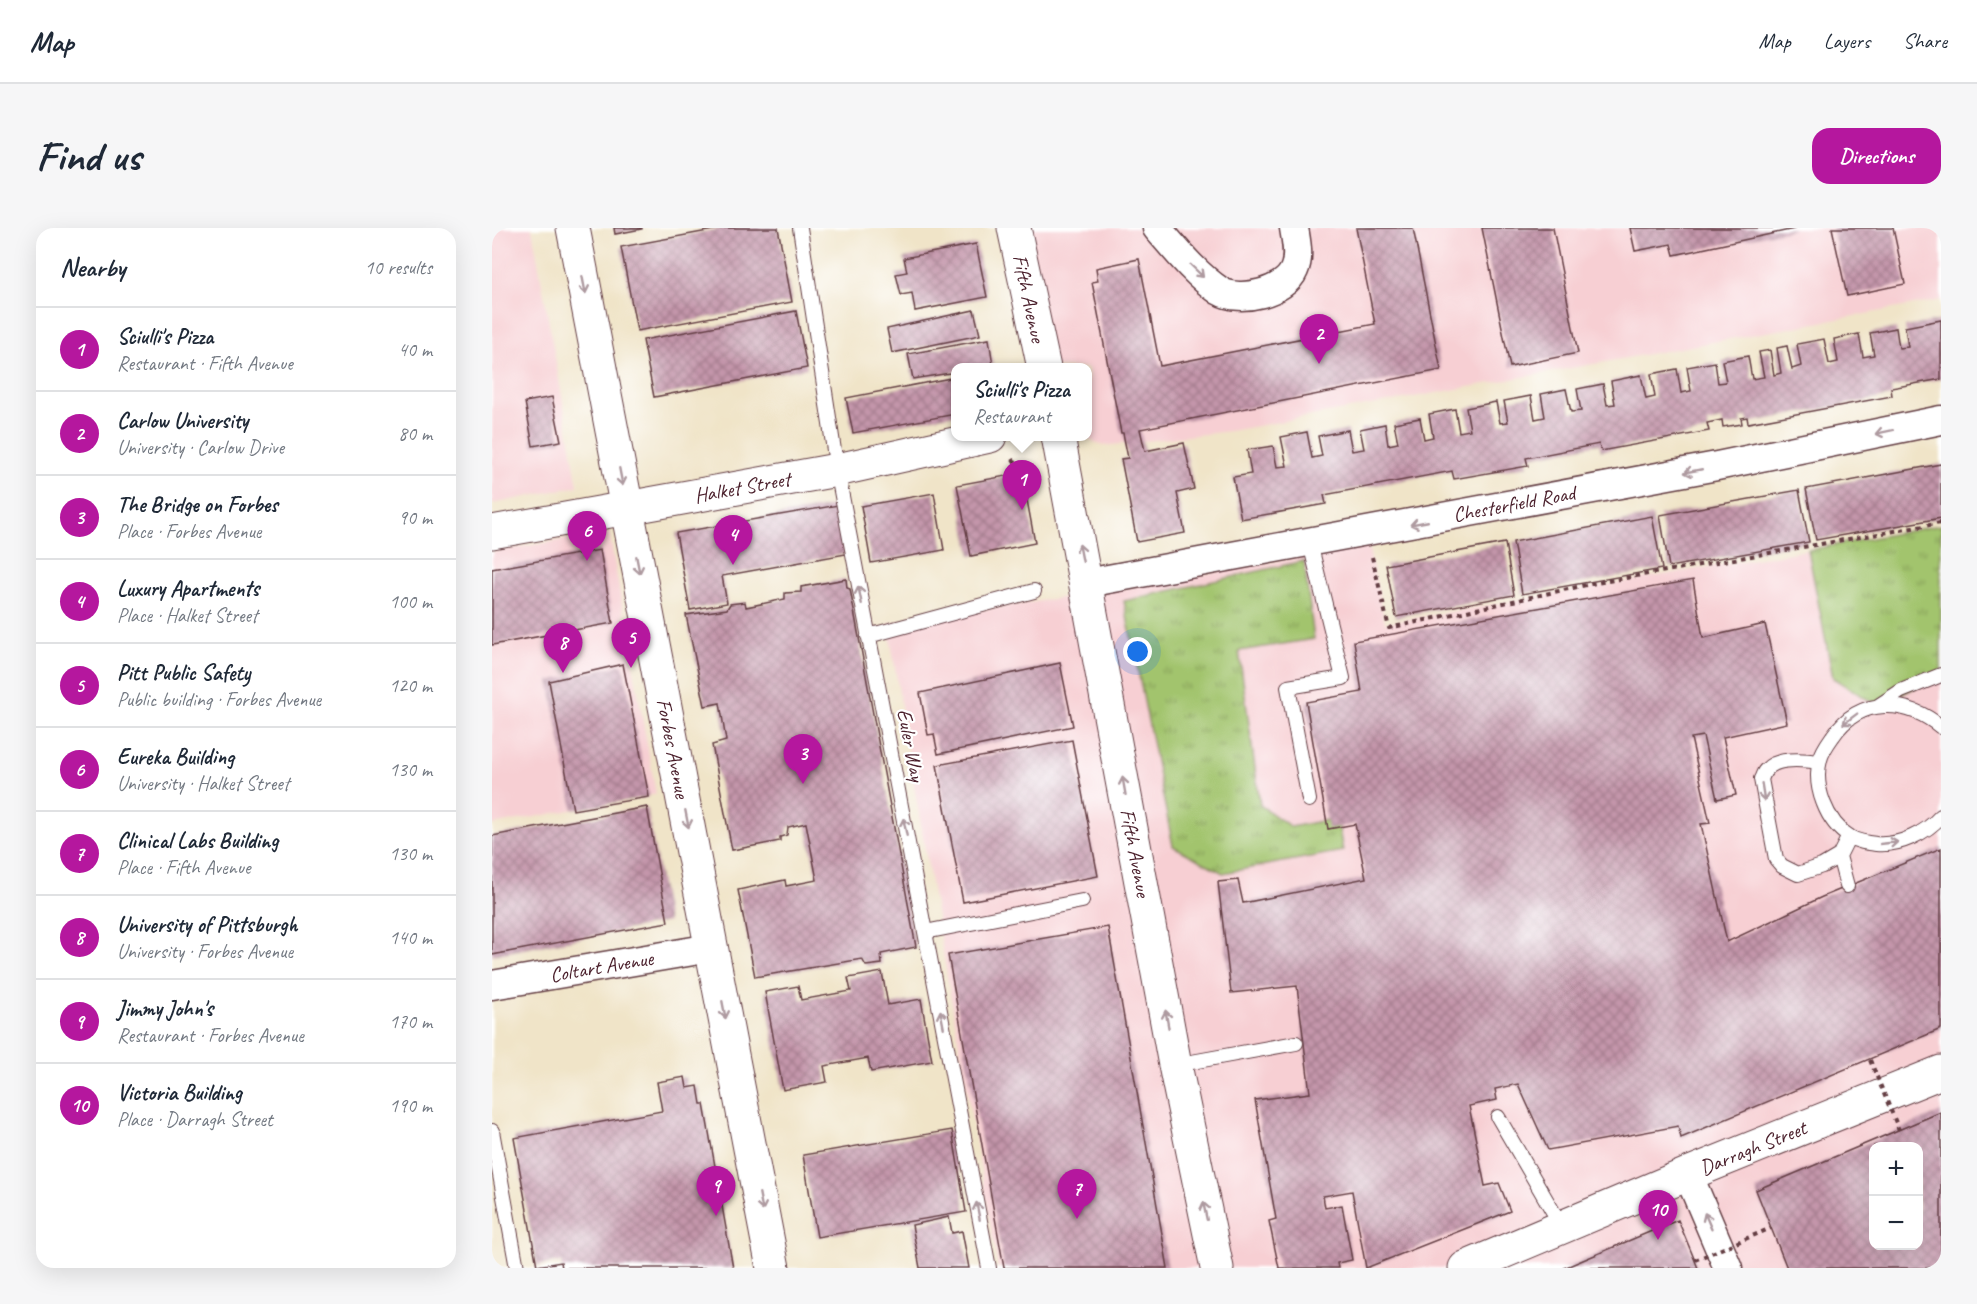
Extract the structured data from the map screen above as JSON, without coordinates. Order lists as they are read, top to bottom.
{
  "streets": {
    "main road": [
      "Fifth Avenue",
      "Halket Street",
      "Forbes Avenue",
      "Darragh Street"
    ],
    "street": ["Chesterfield Road", "Coltart Avenue"],
    "lane": ["Euler Way"]
  },
  "crossings": [
    ["Fifth Avenue", "Chesterfield Road"],
    ["Halket Street", "Euler Way"],
    ["Halket Street", "Forbes Avenue"],
    ["Forbes Avenue", "Coltart Avenue"]
  ],
  "one_way": [
    "Fifth Avenue",
    "Chesterfield Road",
    "Euler Way",
    "Forbes Avenue"
  ],
  "page": {
    "header": "Map",
    "nav": ["Map", "Layers", "Share"],
    "buttons": "Directions",
    "title": "Find us",
    "heading": ["Nearby", "10 results"],
    "list": [
      {
        "mark": "1",
        "name": "Sciulli's Pizza",
        "note": "Restaurant · Fifth Avenue",
        "value": "40 m"
      },
      {
        "mark": "2",
        "name": "Carlow University",
        "note": "University · Carlow Drive",
        "value": "80 m"
      },
      {
        "mark": "3",
        "name": "The Bridge on Forbes",
        "note": "Place · Forbes Avenue",
        "value": "90 m"
      },
      {
        "mark": "4",
        "name": "Luxury Apartments",
        "note": "Place · Halket Street",
        "value": "100 m"
      },
      {
        "mark": "5",
        "name": "Pitt Public Safety",
        "note": "Public building · Forbes Avenue",
        "value": "120 m"
      },
      {
        "mark": "6",
        "name": "Eureka Building",
        "note": "University · Halket Street",
        "value": "130 m"
      },
      {
        "mark": "7",
        "name": "Clinical Labs Building",
        "note": "Place · Fifth Avenue",
        "value": "130 m"
      },
      {
        "mark": "8",
        "name": "University of Pittsburgh",
        "note": "University · Forbes Avenue",
        "value": "140 m"
      },
      {
        "mark": "9",
        "name": "Jimmy John's",
        "note": "Restaurant · Forbes Avenue",
        "value": "170 m"
      },
      {
        "mark": "10",
        "name": "Victoria Building",
        "note": "Place · Darragh Street",
        "value": "190 m"
      }
    ],
    "pins": [
      "2",
      "1",
      "6",
      "4",
      "5",
      "8",
      "3",
      "9",
      "7",
      "10"
    ],
    "popup": ["Sciulli's Pizza", "Restaurant"],
    "map_buttons": ["+", "−"]
  }
}
